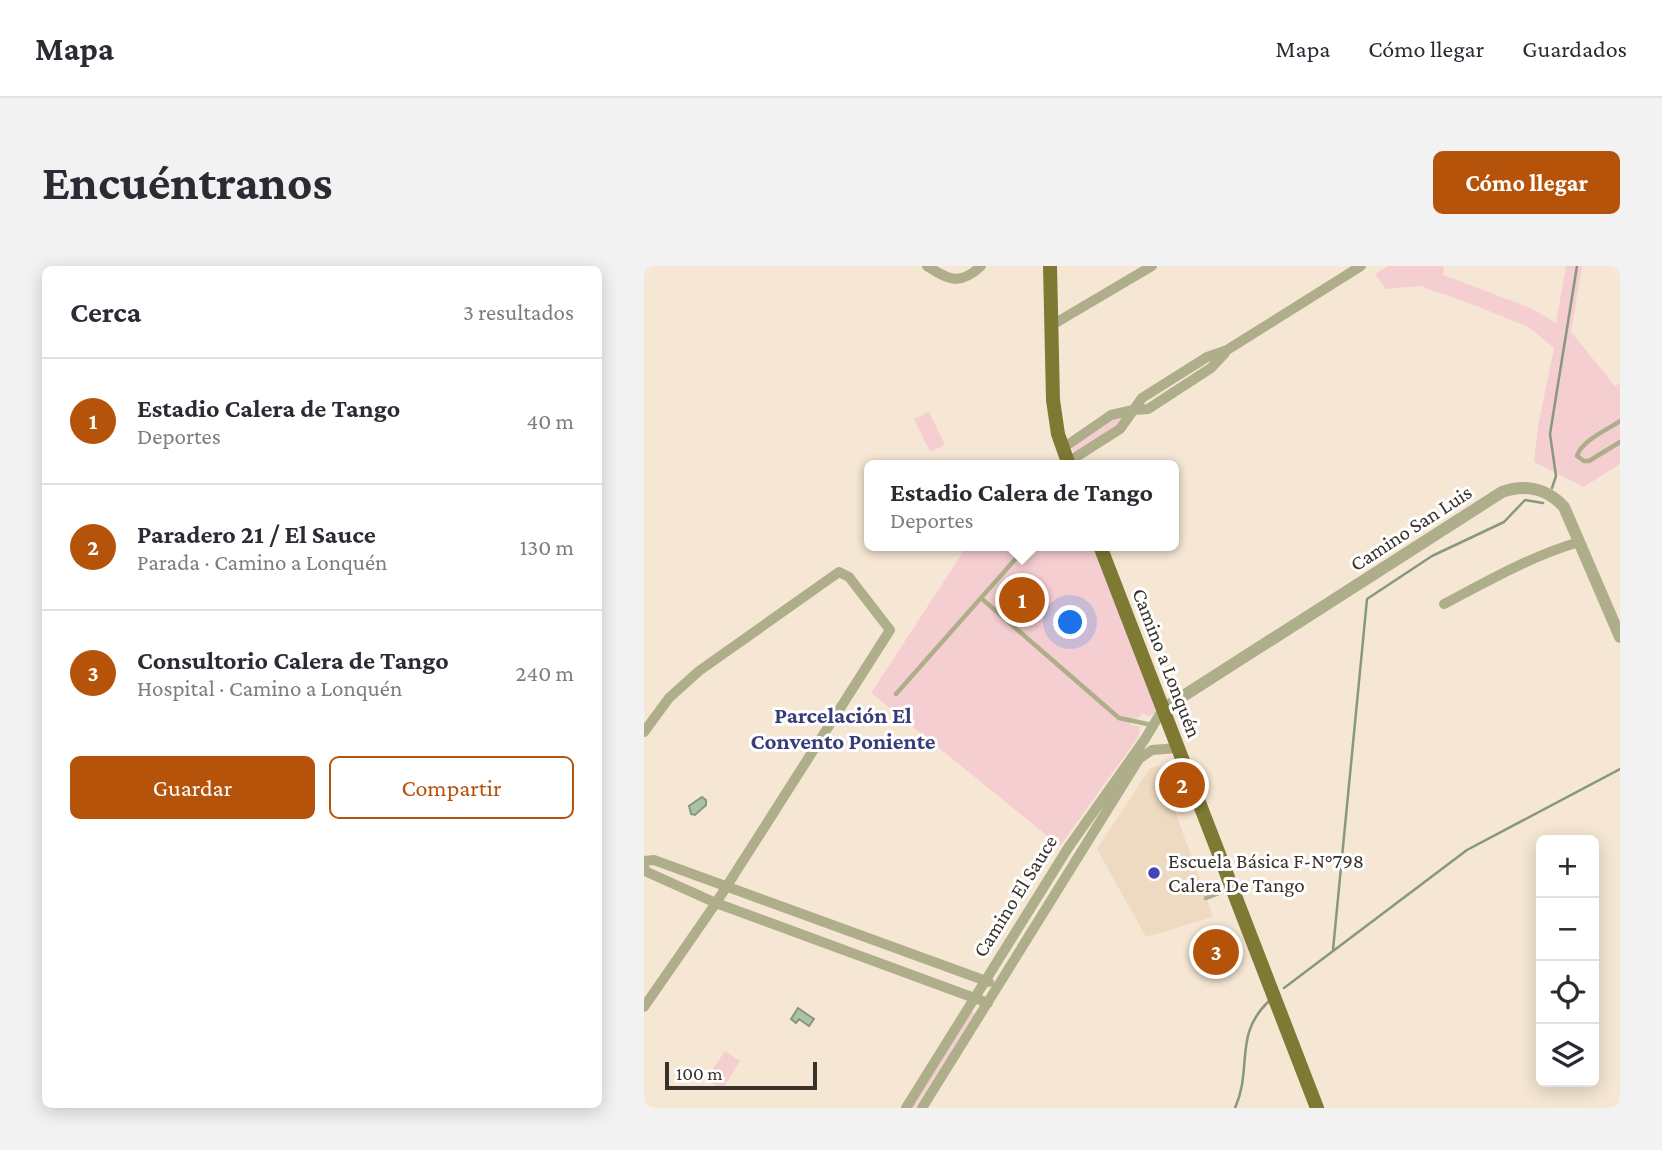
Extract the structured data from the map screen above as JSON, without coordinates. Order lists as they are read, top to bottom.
{
  "streets": {
    "main road": ["Camino a Lonquén"],
    "street": ["Camino San Luis", "Camino El Sauce"]
  },
  "crossings": [
    ["Camino San Luis", "Camino a Lonquén"],
    ["Camino San Luis", "Camino El Sauce"],
    ["Camino a Lonquén", "Camino El Sauce"]
  ],
  "districts": ["Parcelación El Convento Poniente"],
  "places": ["Escuela Básica F-N°798 Calera De Tango"],
  "scale_bar": "100 m",
  "page": {
    "header": "Mapa",
    "nav": ["Mapa", "Cómo llegar", "Guardados"],
    "buttons": [
      "Cómo llegar",
      ["Guardar", "Compartir"]
    ],
    "title": "Encuéntranos",
    "heading": ["Cerca", "3 resultados"],
    "list": [
      {
        "mark": "1",
        "name": "Estadio Calera de Tango",
        "note": "Deportes",
        "value": "40 m"
      },
      {
        "mark": "2",
        "name": "Paradero 21 / El Sauce",
        "note": "Parada · Camino a Lonquén",
        "value": "130 m"
      },
      {
        "mark": "3",
        "name": "Consultorio Calera de Tango",
        "note": "Hospital · Camino a Lonquén",
        "value": "240 m"
      }
    ],
    "popup": ["Estadio Calera de Tango", "Deportes"],
    "pins": ["1", "2", "3"],
    "map_buttons": ["+", "−"],
    "scale": "100 m"
  }
}
